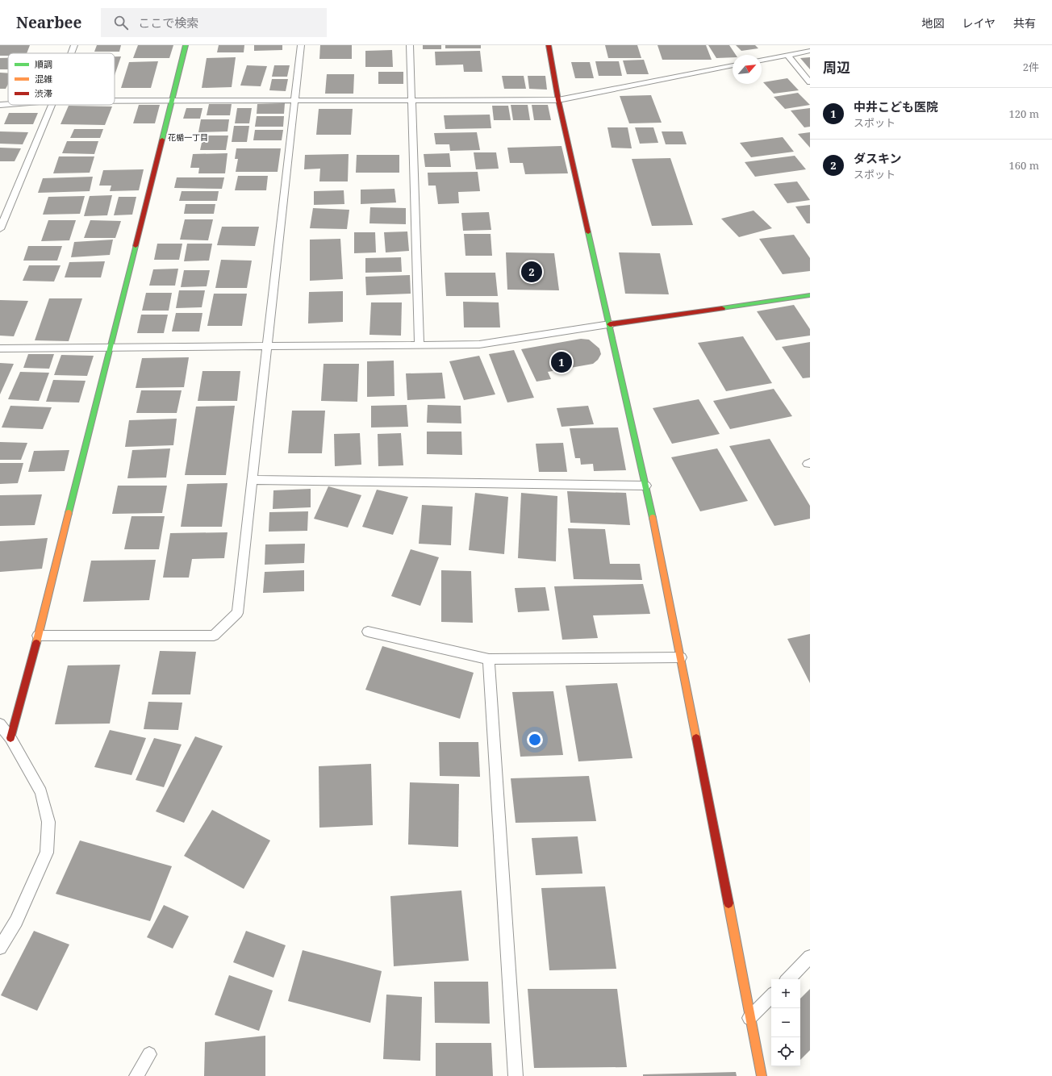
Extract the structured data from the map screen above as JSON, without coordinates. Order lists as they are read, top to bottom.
{
  "districts": ["花楯一丁目"],
  "legend": ["順調", "混雑", "渋滞"],
  "north": "top right",
  "page": {
    "header": "Nearbee",
    "search": "ここで検索",
    "nav": ["地図", "レイヤ", "共有"],
    "heading": ["周辺", "2件"],
    "list": [
      {
        "mark": "1",
        "name": "中井こども医院",
        "note": "スポット",
        "value": "120 m"
      },
      {
        "mark": "2",
        "name": "ダスキン",
        "note": "スポット",
        "value": "160 m"
      }
    ],
    "pins": ["2", "1"],
    "map_buttons": ["+", "−"]
  }
}
